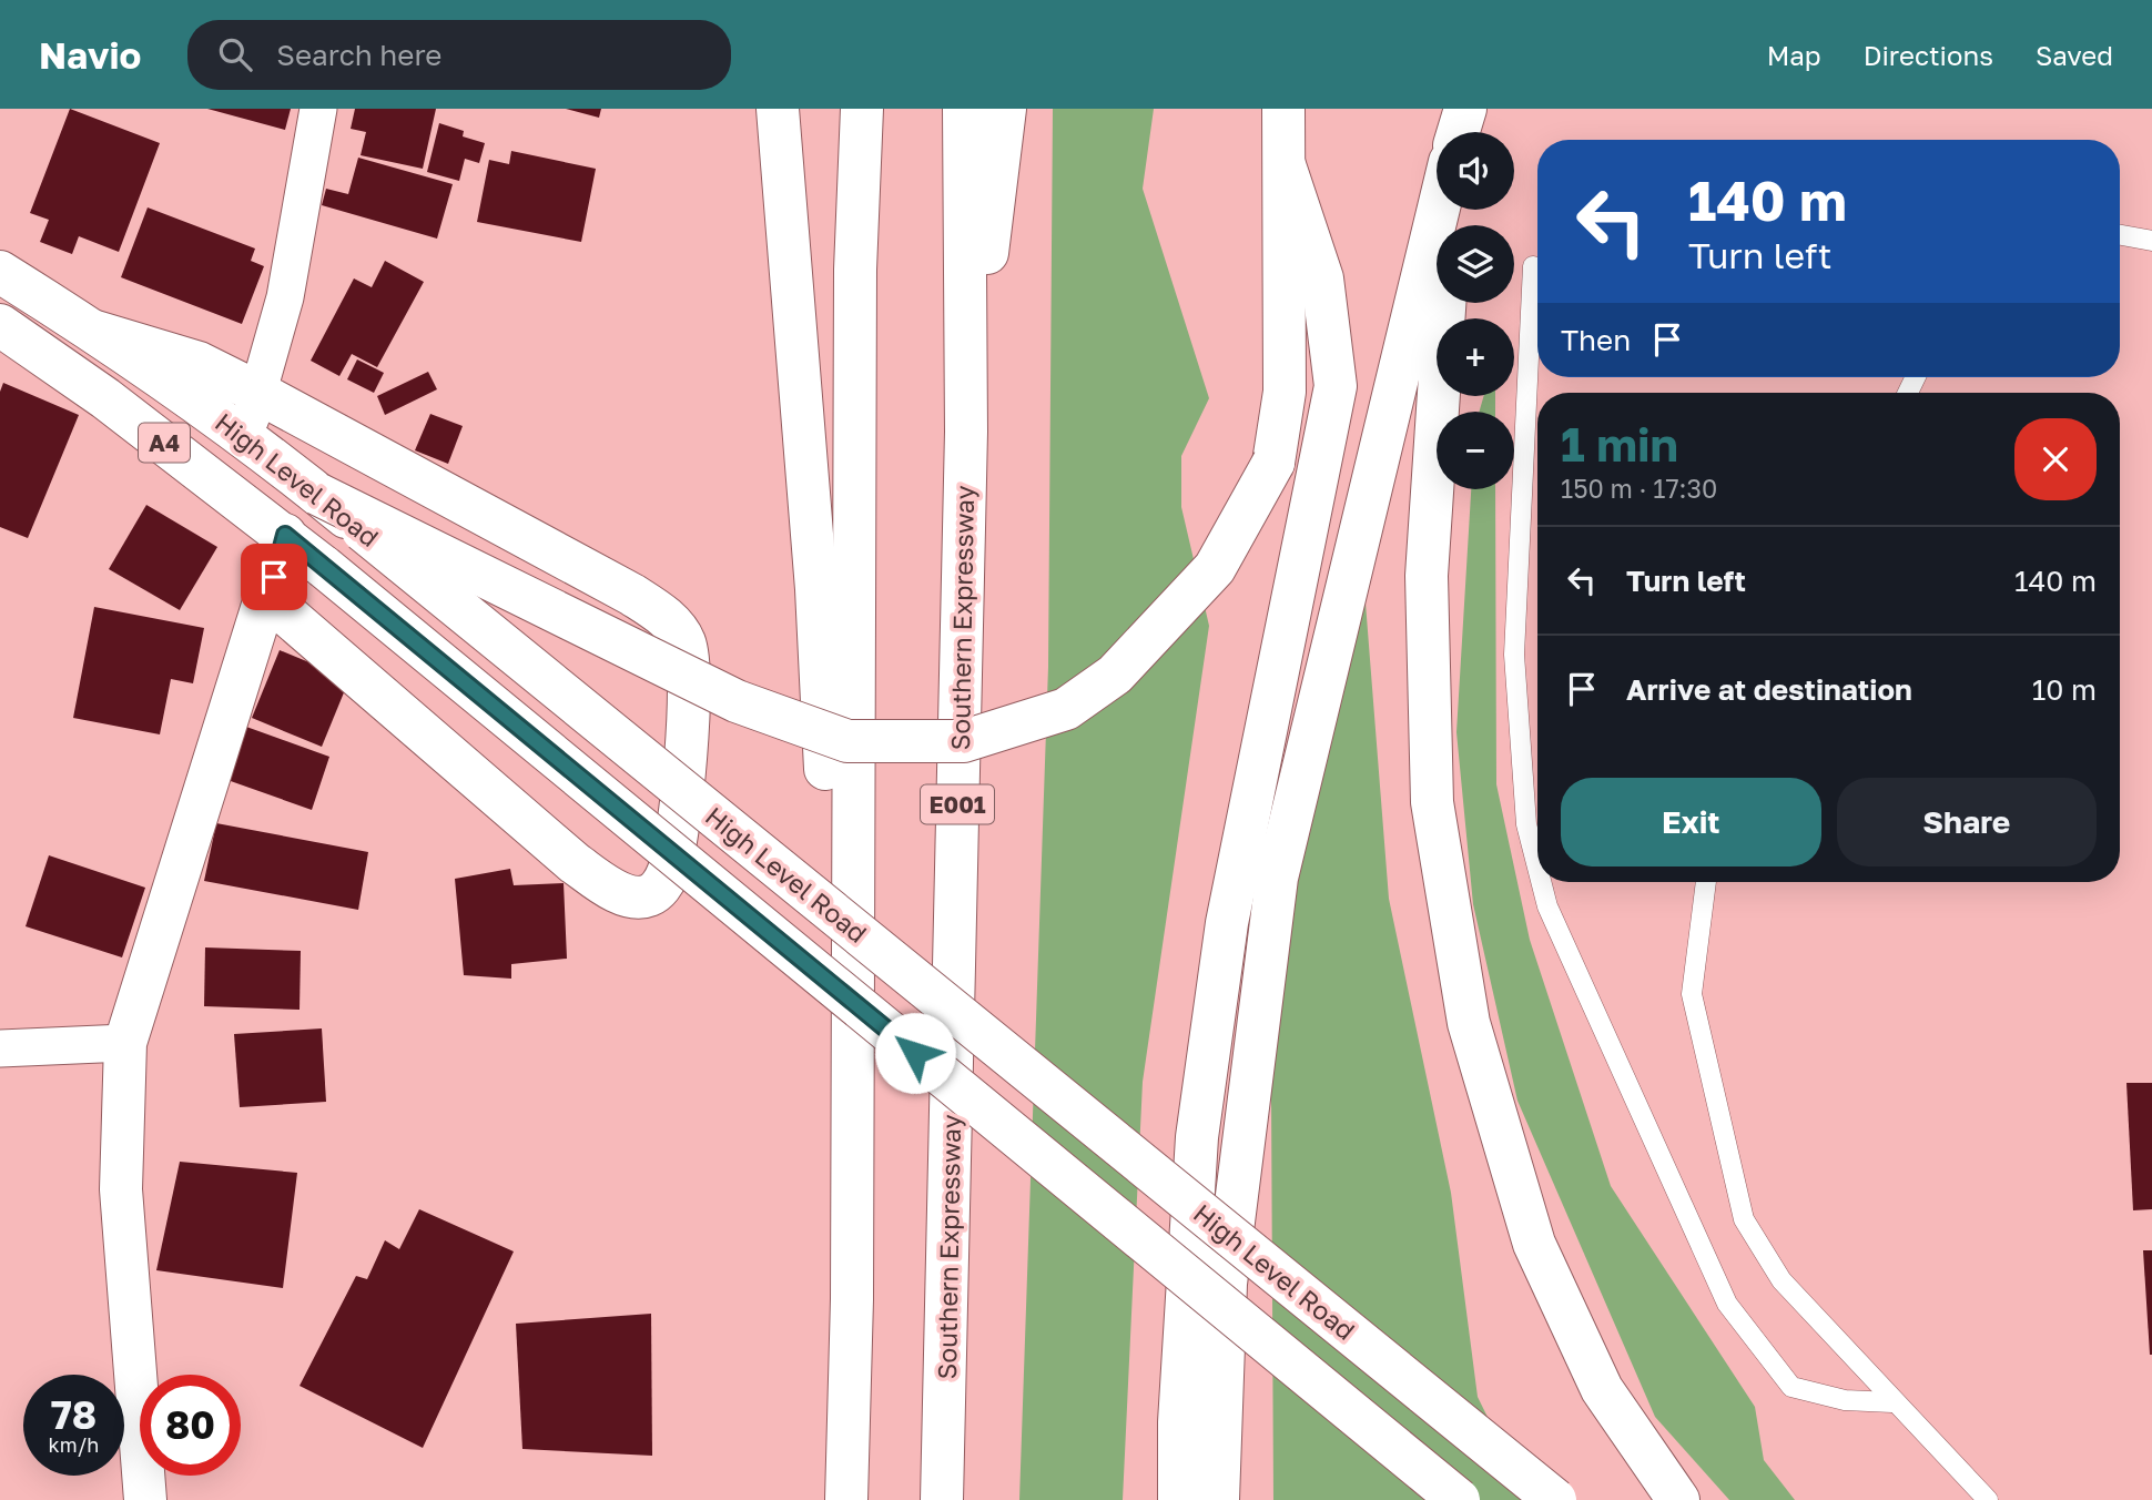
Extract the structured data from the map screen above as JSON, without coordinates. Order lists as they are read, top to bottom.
{
  "streets": {
    "main road": [
      "A4",
      "High Level Road",
      "Southern Expressway",
      "E001"
    ]
  },
  "page": {
    "header": "Navio",
    "search": "Search here",
    "nav": ["Map", "Directions", "Saved"],
    "map_buttons": ["+", "−"],
    "turn": ["140 m", "Turn left"],
    "then": "Then",
    "heading": ["1 min", "150 m · 17:30"],
    "list": [
      {
        "name": "Turn left",
        "value": "140 m"
      },
      {
        "name": "Arrive at destination",
        "value": "10 m"
      }
    ],
    "buttons": ["Exit", "Share"],
    "speed": "78 km/h",
    "limit": "80"
  }
}
